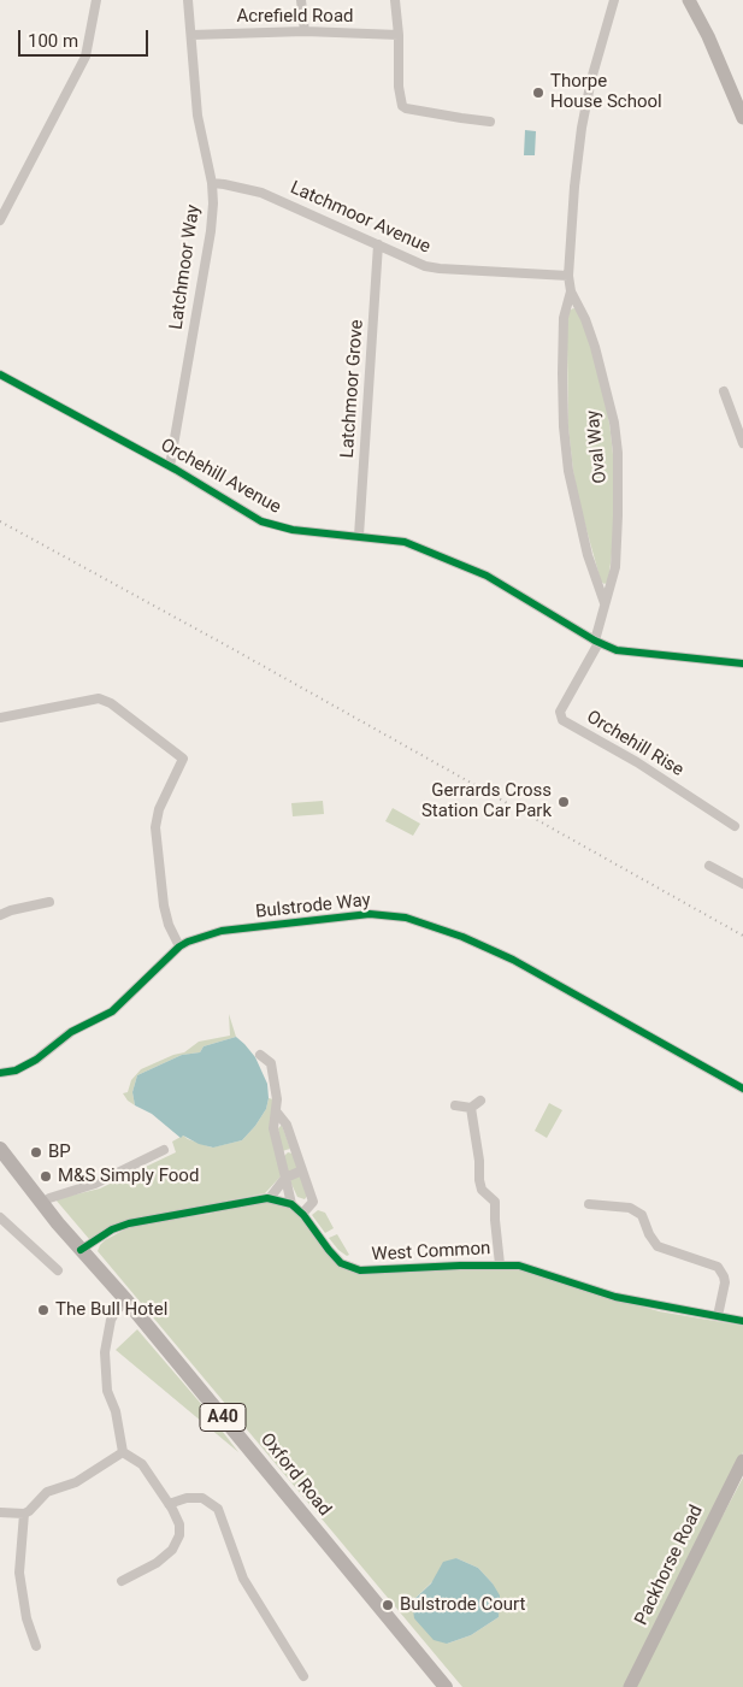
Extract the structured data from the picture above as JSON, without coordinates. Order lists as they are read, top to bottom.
{
  "streets": {
    "main road": ["A40", "Oxford Road", "Packhorse Road"],
    "street": [
      "Acrefield Road",
      "Latchmoor Avenue",
      "Latchmoor Way",
      "Latchmoor Grove",
      "Oval Way",
      "Orchehill Avenue",
      "Orchehill Rise",
      "Bulstrode Way",
      "West Common"
    ]
  },
  "crossings": [
    ["Acrefield Road", "Latchmoor Way"],
    ["Latchmoor Avenue", "Latchmoor Way"],
    ["Latchmoor Avenue", "Latchmoor Grove"],
    ["Latchmoor Avenue", "Oval Way"],
    ["Latchmoor Way", "Orchehill Avenue"],
    ["Latchmoor Grove", "Orchehill Avenue"],
    ["Oval Way", "Orchehill Avenue"],
    ["Oval Way", "Orchehill Rise"],
    ["Orchehill Avenue", "Orchehill Rise"],
    ["West Common", "Oxford Road"]
  ],
  "places": [
    "Thorpe House School",
    "Gerrards Cross Station Car Park",
    "BP",
    "M&S Simply Food",
    "The Bull Hotel",
    "Bulstrode Court"
  ],
  "scale_bar": "100 m"
}
